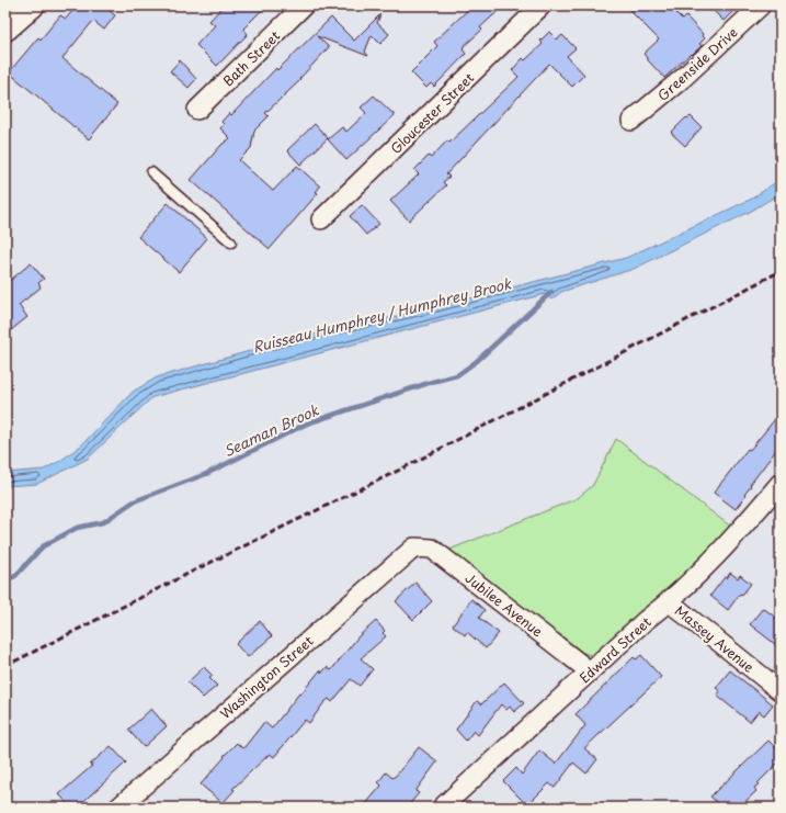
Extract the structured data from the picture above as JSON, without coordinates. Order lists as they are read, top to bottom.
{
  "streets": {
    "street": [
      "Bath Street",
      "Greenside Drive",
      "Gloucester Street",
      "Jubilee Avenue",
      "Massey Avenue",
      "Edward Street",
      "Washington Street"
    ]
  },
  "crossings": [
    ["Jubilee Avenue", "Edward Street"],
    ["Jubilee Avenue", "Washington Street"],
    ["Massey Avenue", "Edward Street"]
  ],
  "water": ["Ruisseau Humphrey / Humphrey Brook", "Seaman Brook"]
}
